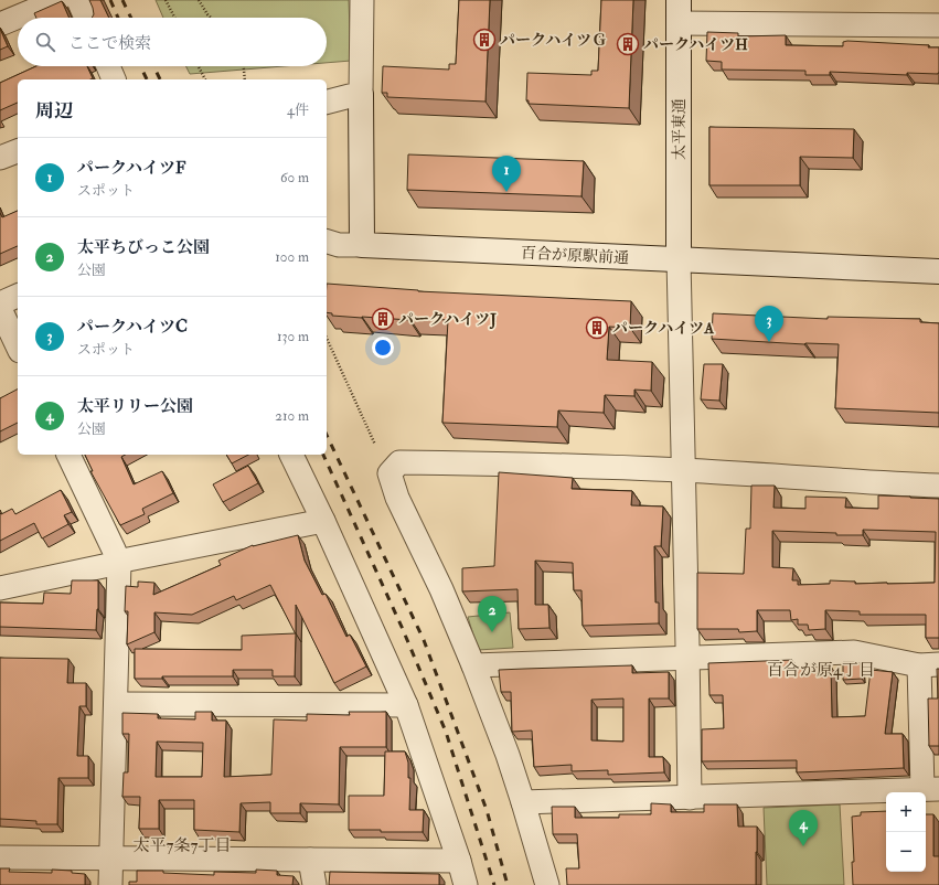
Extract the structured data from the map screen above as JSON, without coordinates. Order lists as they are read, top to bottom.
{
  "streets": {
    "street": ["太平東通", "百合が原駅前通"]
  },
  "crossings": [
    ["太平東通", "百合が原駅前通"]
  ],
  "districts": ["百合が原4丁目", "太平7条7丁目"],
  "places": {
    "building": [
      "パークハイツＧ",
      "パークハイツH",
      "パークハイツJ",
      "パークハイツA"
    ]
  },
  "page": {
    "search": "ここで検索",
    "heading": ["周辺", "4件"],
    "list": [
      {
        "mark": "1",
        "name": "パークハイツF",
        "note": "スポット",
        "value": "60 m"
      },
      {
        "mark": "2",
        "name": "太平ちびっこ公園",
        "note": "公園",
        "value": "100 m"
      },
      {
        "mark": "3",
        "name": "パークハイツC",
        "note": "スポット",
        "value": "130 m"
      },
      {
        "mark": "4",
        "name": "太平リリー公園",
        "note": "公園",
        "value": "210 m"
      }
    ],
    "pins": [
      "1",
      "3",
      "2",
      "4"
    ],
    "map_buttons": ["+", "−"]
  }
}
